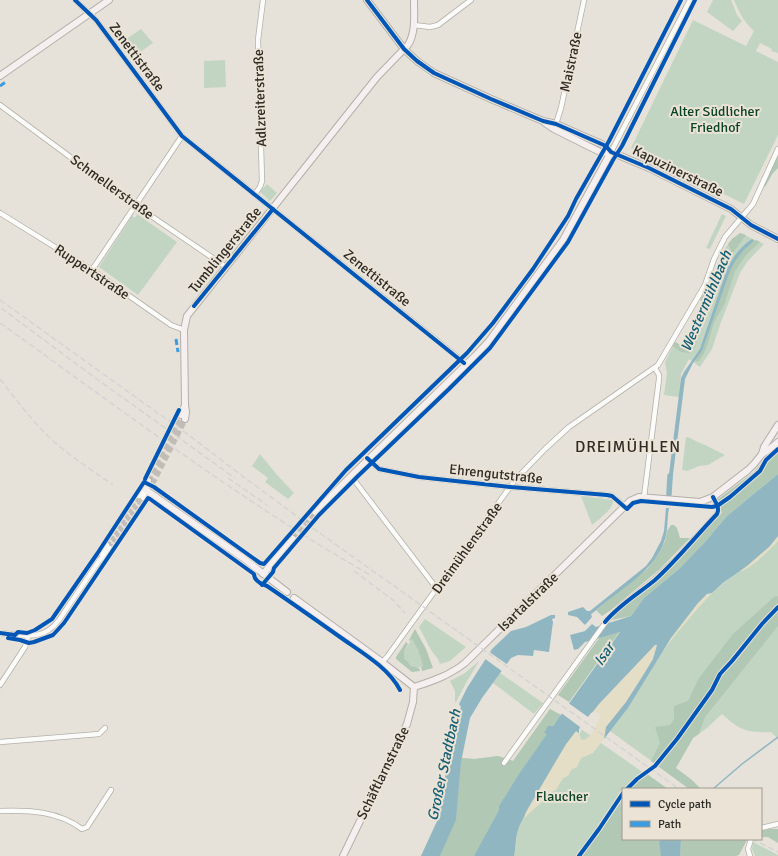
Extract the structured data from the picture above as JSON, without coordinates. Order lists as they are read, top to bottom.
{
  "streets": {
    "main road": [
      "Kapuzinerstraße",
      "Tumblingerstraße",
      "Isartalstraße",
      "Schäftlarnstraße"
    ],
    "street": [
      "Zenettistraße",
      "Maistraße",
      "Adlzreiterstraße",
      "Schmellerstraße",
      "Ruppertstraße",
      "Ehrengutstraße",
      "Dreimühlenstraße"
    ]
  },
  "crossings": [
    ["Zenettistraße", "Adlzreiterstraße"],
    ["Zenettistraße", "Tumblingerstraße"],
    ["Maistraße", "Kapuzinerstraße"],
    ["Kapuzinerstraße", "Tumblingerstraße"],
    ["Schmellerstraße", "Tumblingerstraße"],
    ["Tumblingerstraße", "Ruppertstraße"],
    ["Ehrengutstraße", "Dreimühlenstraße"],
    ["Ehrengutstraße", "Isartalstraße"],
    ["Isartalstraße", "Schäftlarnstraße"]
  ],
  "districts": ["DREIMÜHLEN"],
  "water": ["Westermühlbach", "Isar", "Großer Stadtbach"],
  "parks": ["Alter Südlicher Friedhof", "Flaucher"],
  "legend": ["Cycle path", "Path"]
}
